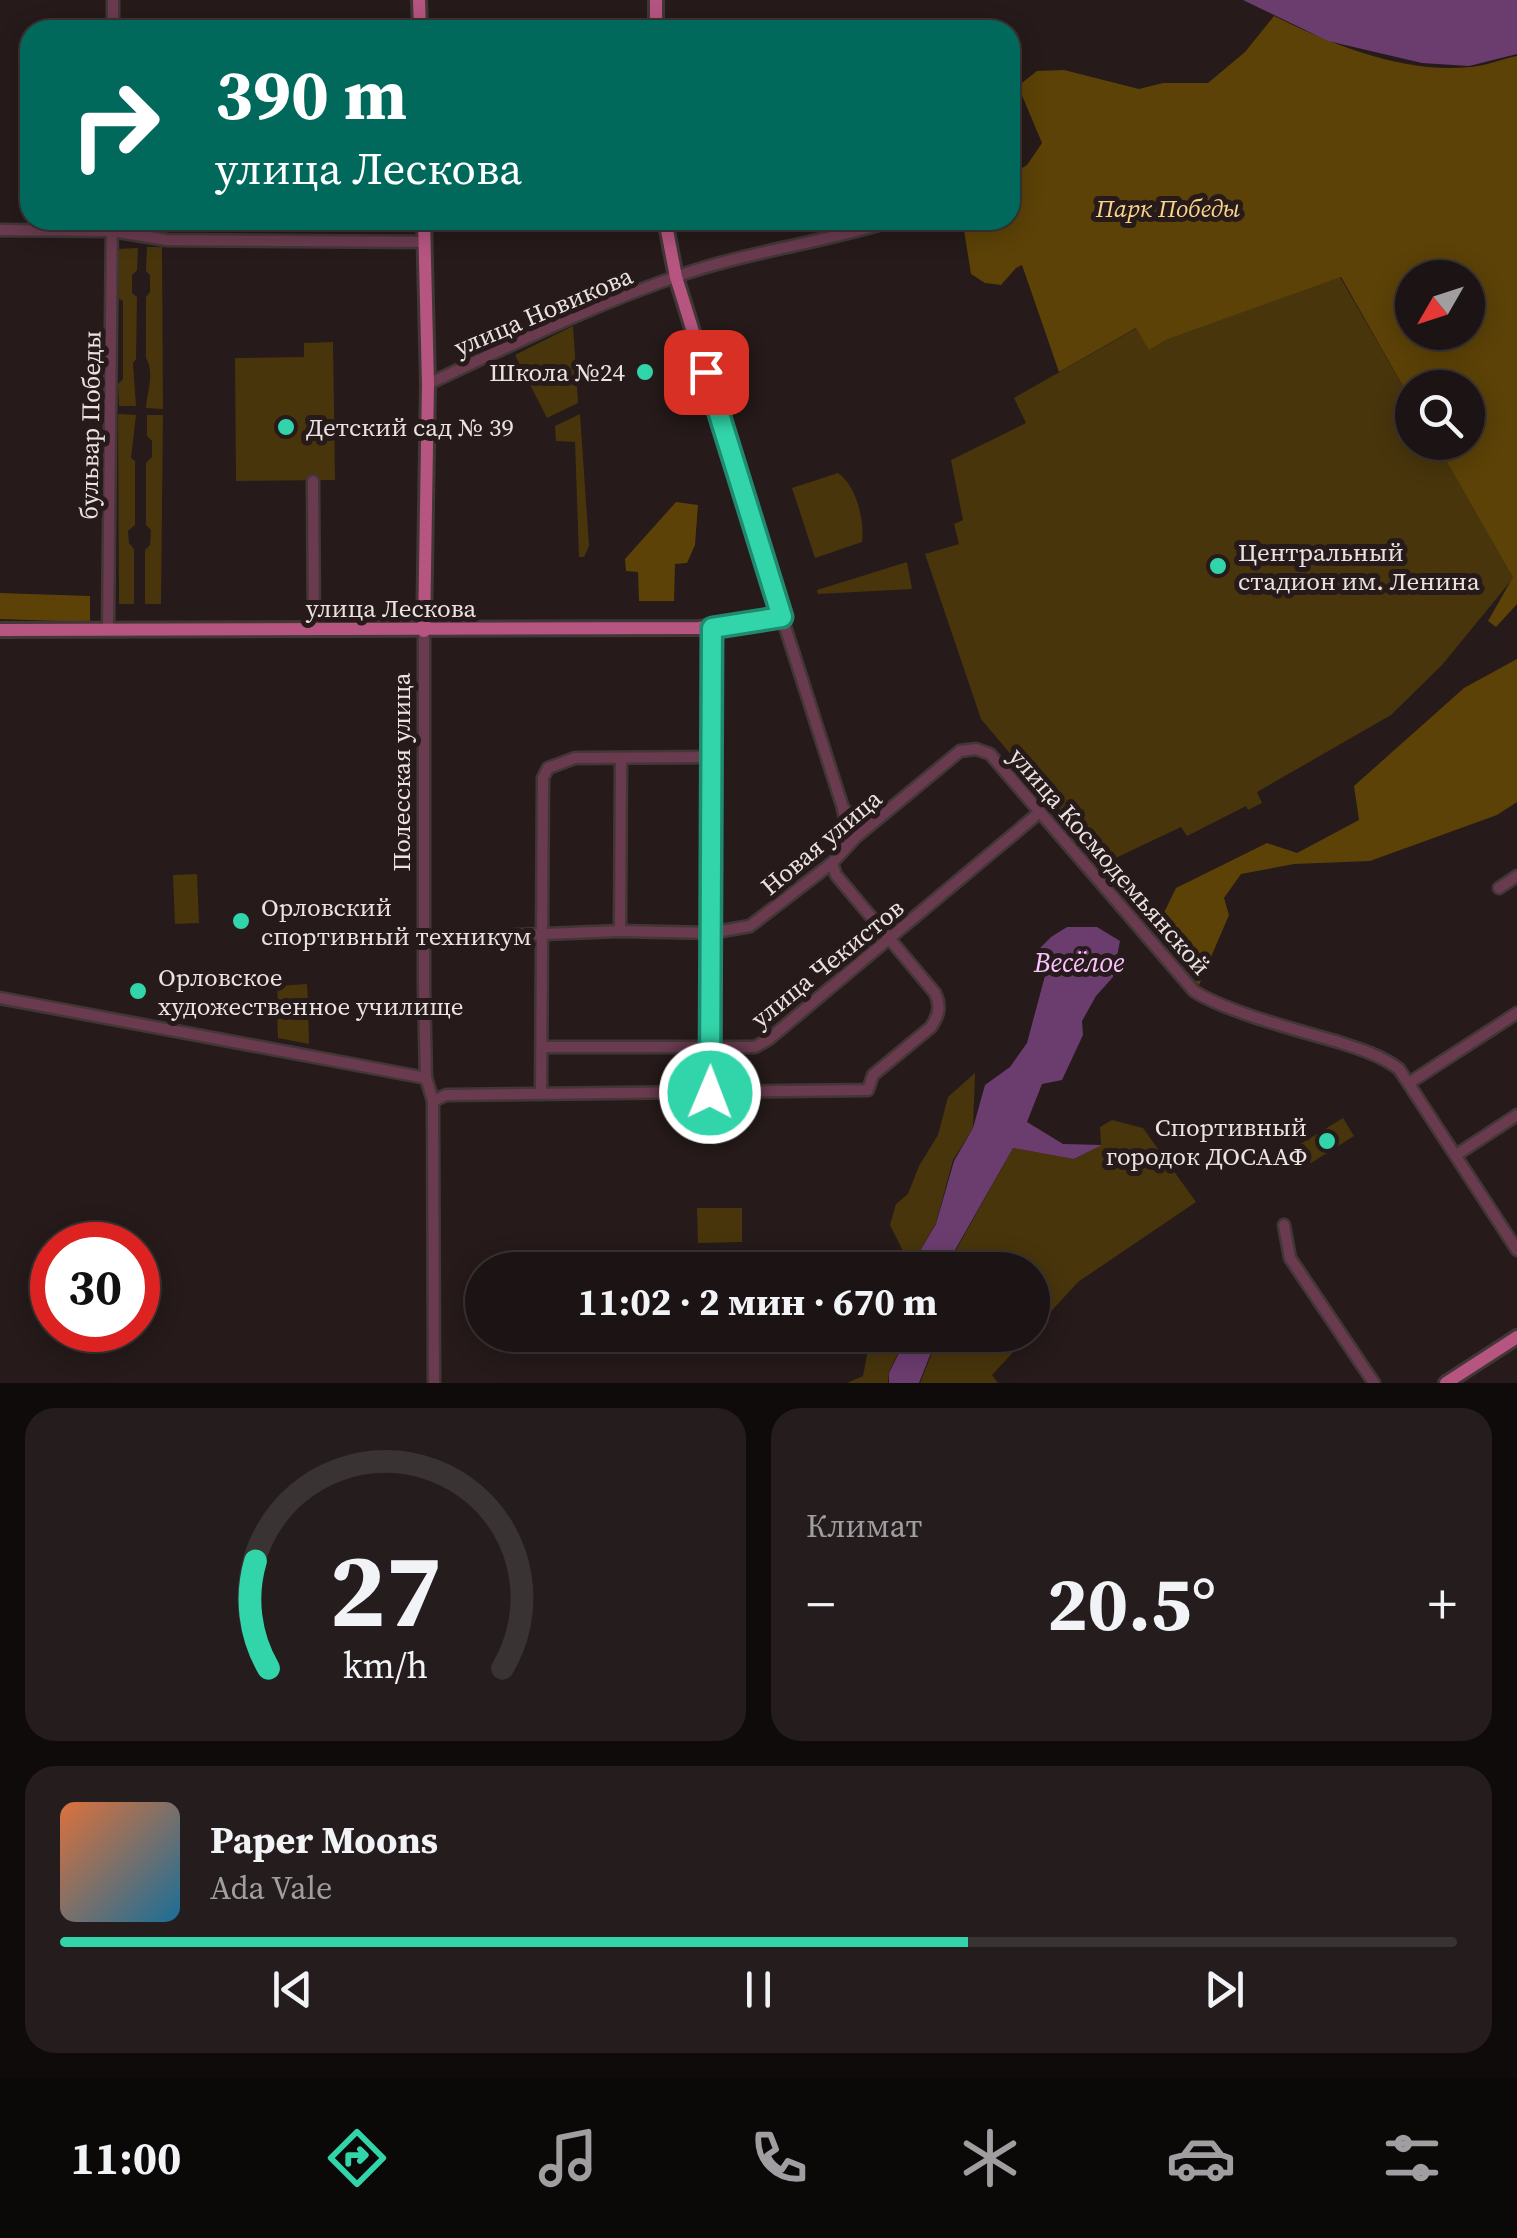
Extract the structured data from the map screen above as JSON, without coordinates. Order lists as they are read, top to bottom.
{
  "streets": {
    "main road": ["улица Лескова", "Полесская улица"],
    "street": [
      "улица Новикова",
      "бульвар Победы",
      "Новая улица",
      "улица Космодемьянской",
      "улица Чекистов"
    ]
  },
  "crossings": [
    ["улица Новикова", "Полесская улица"],
    ["бульвар Победы", "улица Лескова"],
    ["улица Лескова", "Полесская улица"],
    ["Полесская улица", "Новая улица"],
    ["Новая улица", "улица Космодемьянской"],
    ["улица Космодемьянской", "улица Чекистов"]
  ],
  "water": ["Весёлое"],
  "parks": ["Парк Победы"],
  "places": [
    "Школа №24",
    "Детский сад № 39",
    "Центральный стадион им. Ленина",
    "Орловский спортивный техникум",
    "Орловское художественное училище",
    "Спортивный городок ДОСААФ"
  ],
  "north": "bottom left",
  "page": {
    "turn": ["390 m", "улица Лескова"],
    "limit": "30",
    "trip": "11:02 · 2 мин · 670 m",
    "tile": "Климат",
    "heat": ["−", "20.5°", "+"],
    "song": ["Paper Moons", "Ada Vale"],
    "tabs": "11:00",
    "gauge": ["27", "km/h"]
  }
}
